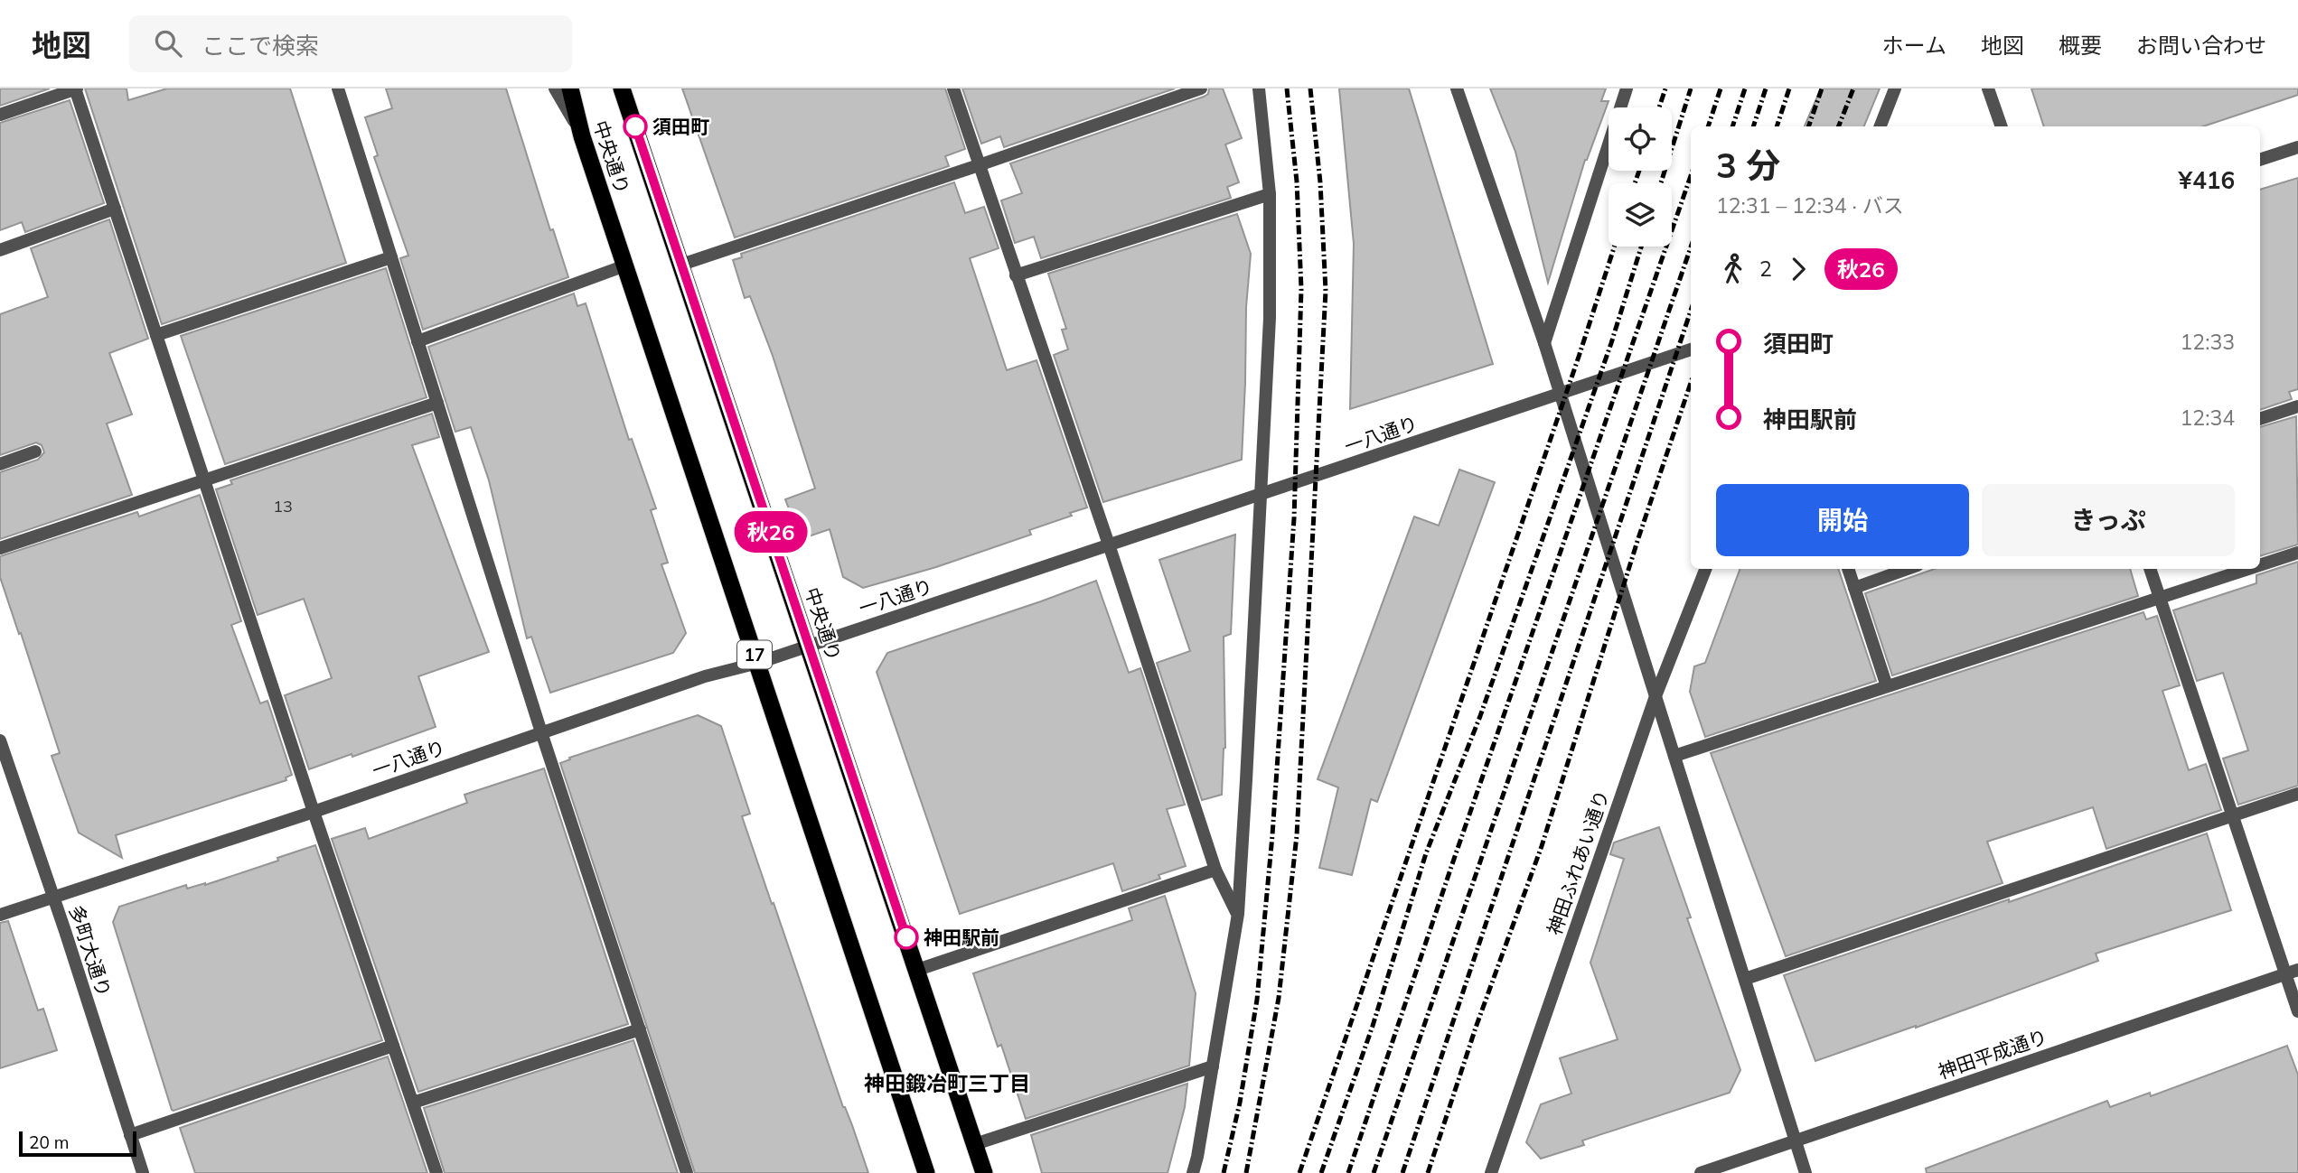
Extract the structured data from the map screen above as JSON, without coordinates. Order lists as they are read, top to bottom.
{
  "streets": {
    "highway": ["中央通り", "17"],
    "street": [
      "一八通り",
      "神田ふれあい通り",
      "多町大通り",
      "神田平成通り"
    ]
  },
  "crossings": [
    ["中央通り", "一八通り"],
    ["一八通り", "多町大通り"]
  ],
  "districts": ["神田鍛冶町三丁目"],
  "places": ["須田町", "神田駅前"],
  "lines": ["bus line 秋26"],
  "house_numbers": ["13"],
  "scale_bar": "20 m",
  "page": {
    "header": "地図",
    "search": "ここで検索",
    "nav": [
      "ホーム",
      "地図",
      "概要",
      "お問い合わせ"
    ],
    "on_map": "秋26",
    "heading": ["3 分", "12:31 – 12:34 · バス", "¥416"],
    "legs": ["2", "秋26"],
    "list": [
      {
        "name": "須田町",
        "value": "12:33"
      },
      {
        "name": "神田駅前",
        "value": "12:34"
      }
    ],
    "buttons": ["開始", "きっぷ"],
    "scale": "20 m"
  }
}
